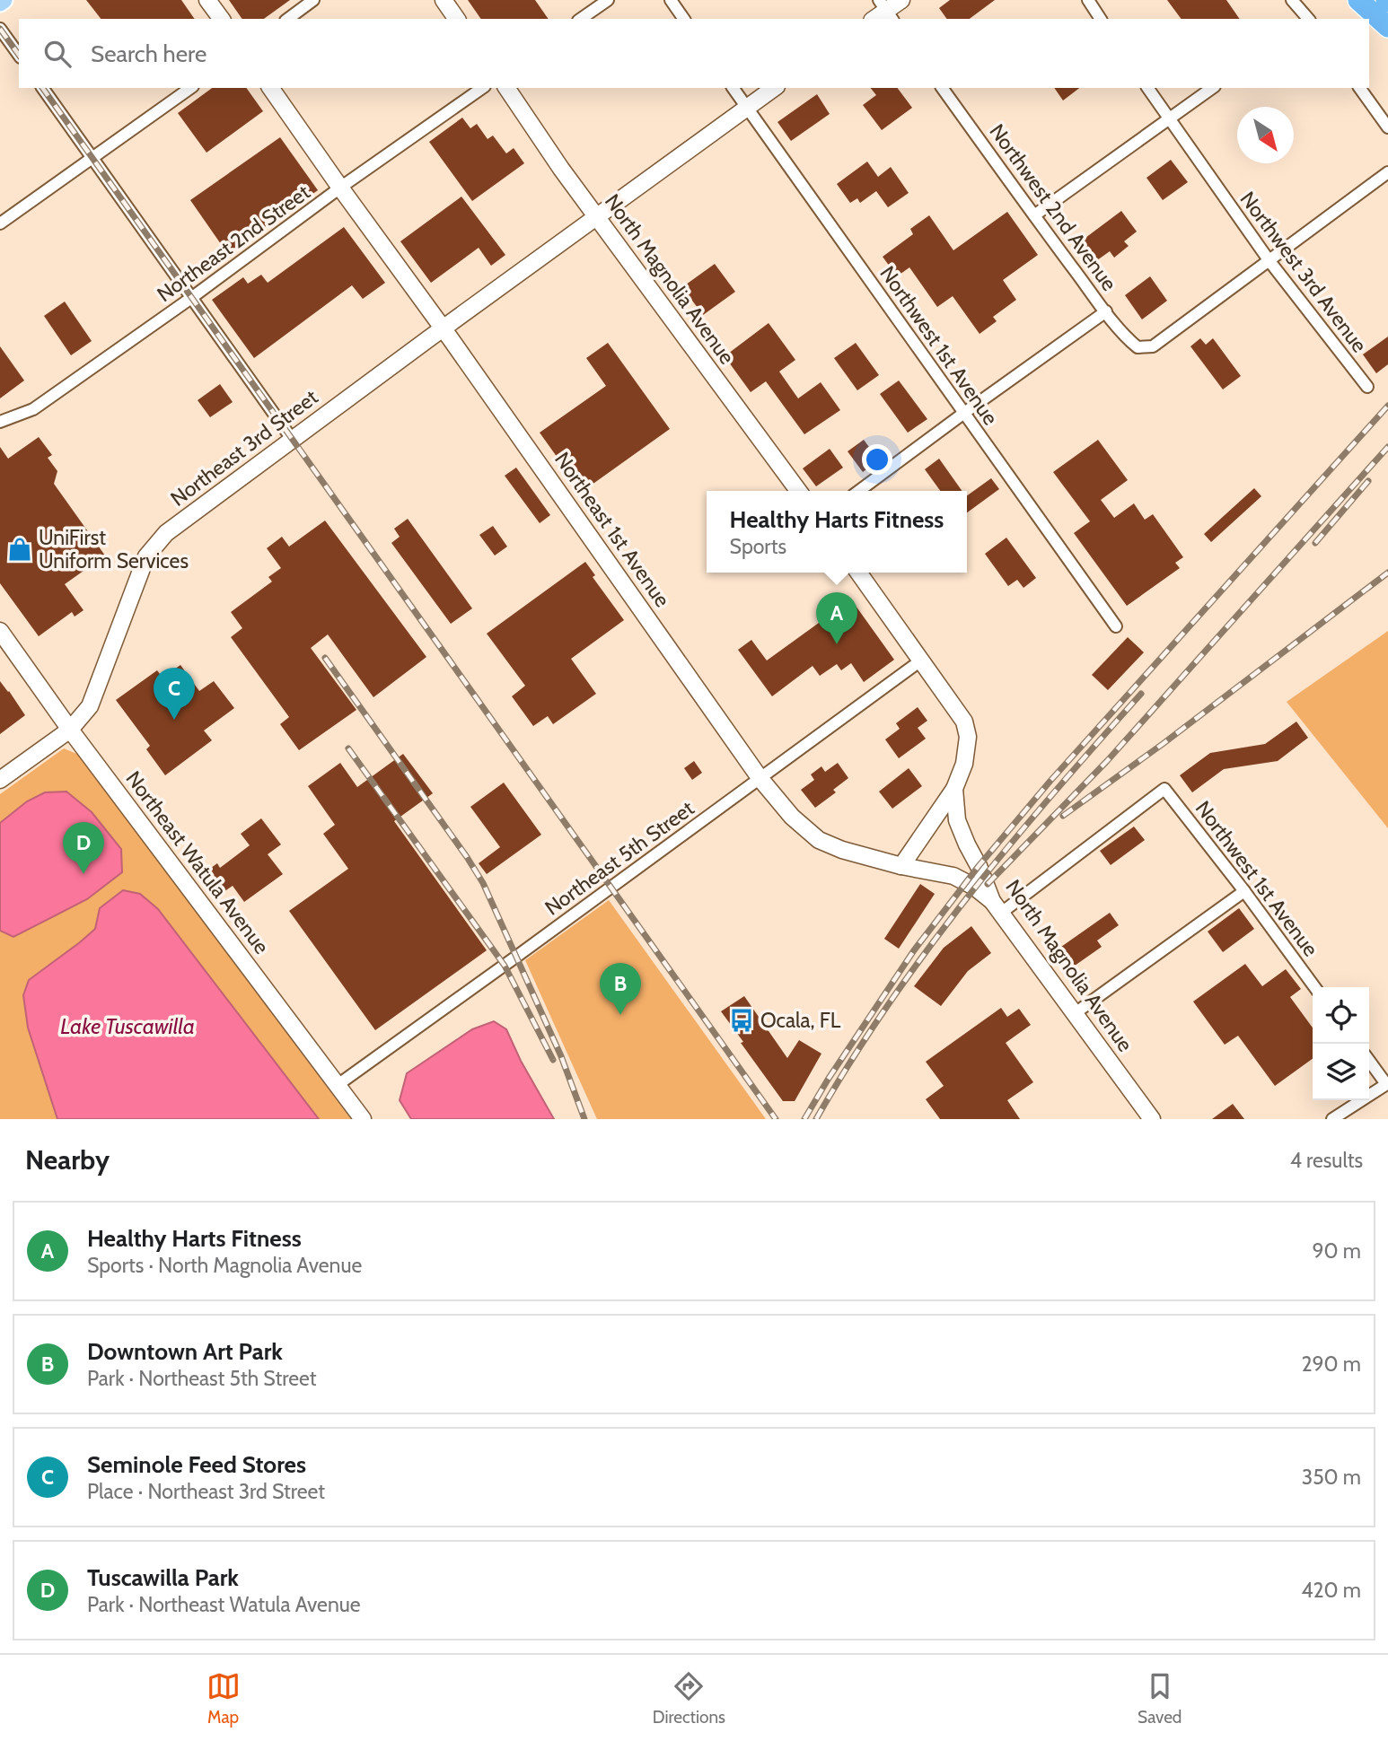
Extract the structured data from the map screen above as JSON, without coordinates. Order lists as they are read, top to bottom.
{
  "streets": {
    "main road": [
      "North Magnolia Avenue",
      "Northeast 3rd Street",
      "Northeast 1st Avenue",
      "Northeast Watula Avenue"
    ],
    "street": [
      "Northwest 2nd Avenue",
      "Northeast 2nd Street",
      "Northwest 3rd Avenue",
      "Northwest 1st Avenue",
      "Northeast 5th Street"
    ]
  },
  "crossings": [
    ["Northwest 2nd Avenue", "Northwest 3rd Avenue"],
    ["Northeast 2nd Street", "Northeast 1st Avenue"],
    ["North Magnolia Avenue", "Northwest 1st Avenue"],
    ["North Magnolia Avenue", "Northeast 3rd Street"],
    ["North Magnolia Avenue", "Northeast 1st Avenue"],
    ["North Magnolia Avenue", "Northeast 5th Street"],
    ["Northwest 1st Avenue", "Northeast 3rd Street"],
    ["Northwest 1st Avenue", "Northeast 1st Avenue"],
    ["Northeast 3rd Street", "Northeast 1st Avenue"],
    ["Northeast 3rd Street", "Northeast Watula Avenue"],
    ["Northeast 1st Avenue", "Northeast 5th Street"],
    ["Northeast 5th Street", "Northeast Watula Avenue"]
  ],
  "water": ["Lake Tuscawilla"],
  "places": {
    "shop": ["UniFirst Uniform Services"],
    "bus stop": ["Ocala, FL"]
  },
  "north": "bottom right",
  "page": {
    "search": "Search here",
    "popup": ["Healthy Harts Fitness", "Sports"],
    "pins": [
      "A",
      "C",
      "D",
      "B"
    ],
    "heading": ["Nearby", "4 results"],
    "list": [
      {
        "mark": "A",
        "name": "Healthy Harts Fitness",
        "note": "Sports · North Magnolia Avenue",
        "value": "90 m"
      },
      {
        "mark": "B",
        "name": "Downtown Art Park",
        "note": "Park · Northeast 5th Street",
        "value": "290 m"
      },
      {
        "mark": "C",
        "name": "Seminole Feed Stores",
        "note": "Place · Northeast 3rd Street",
        "value": "350 m"
      },
      {
        "mark": "D",
        "name": "Tuscawilla Park",
        "note": "Park · Northeast Watula Avenue",
        "value": "420 m"
      }
    ],
    "nav": ["Map", "Directions", "Saved"]
  }
}
